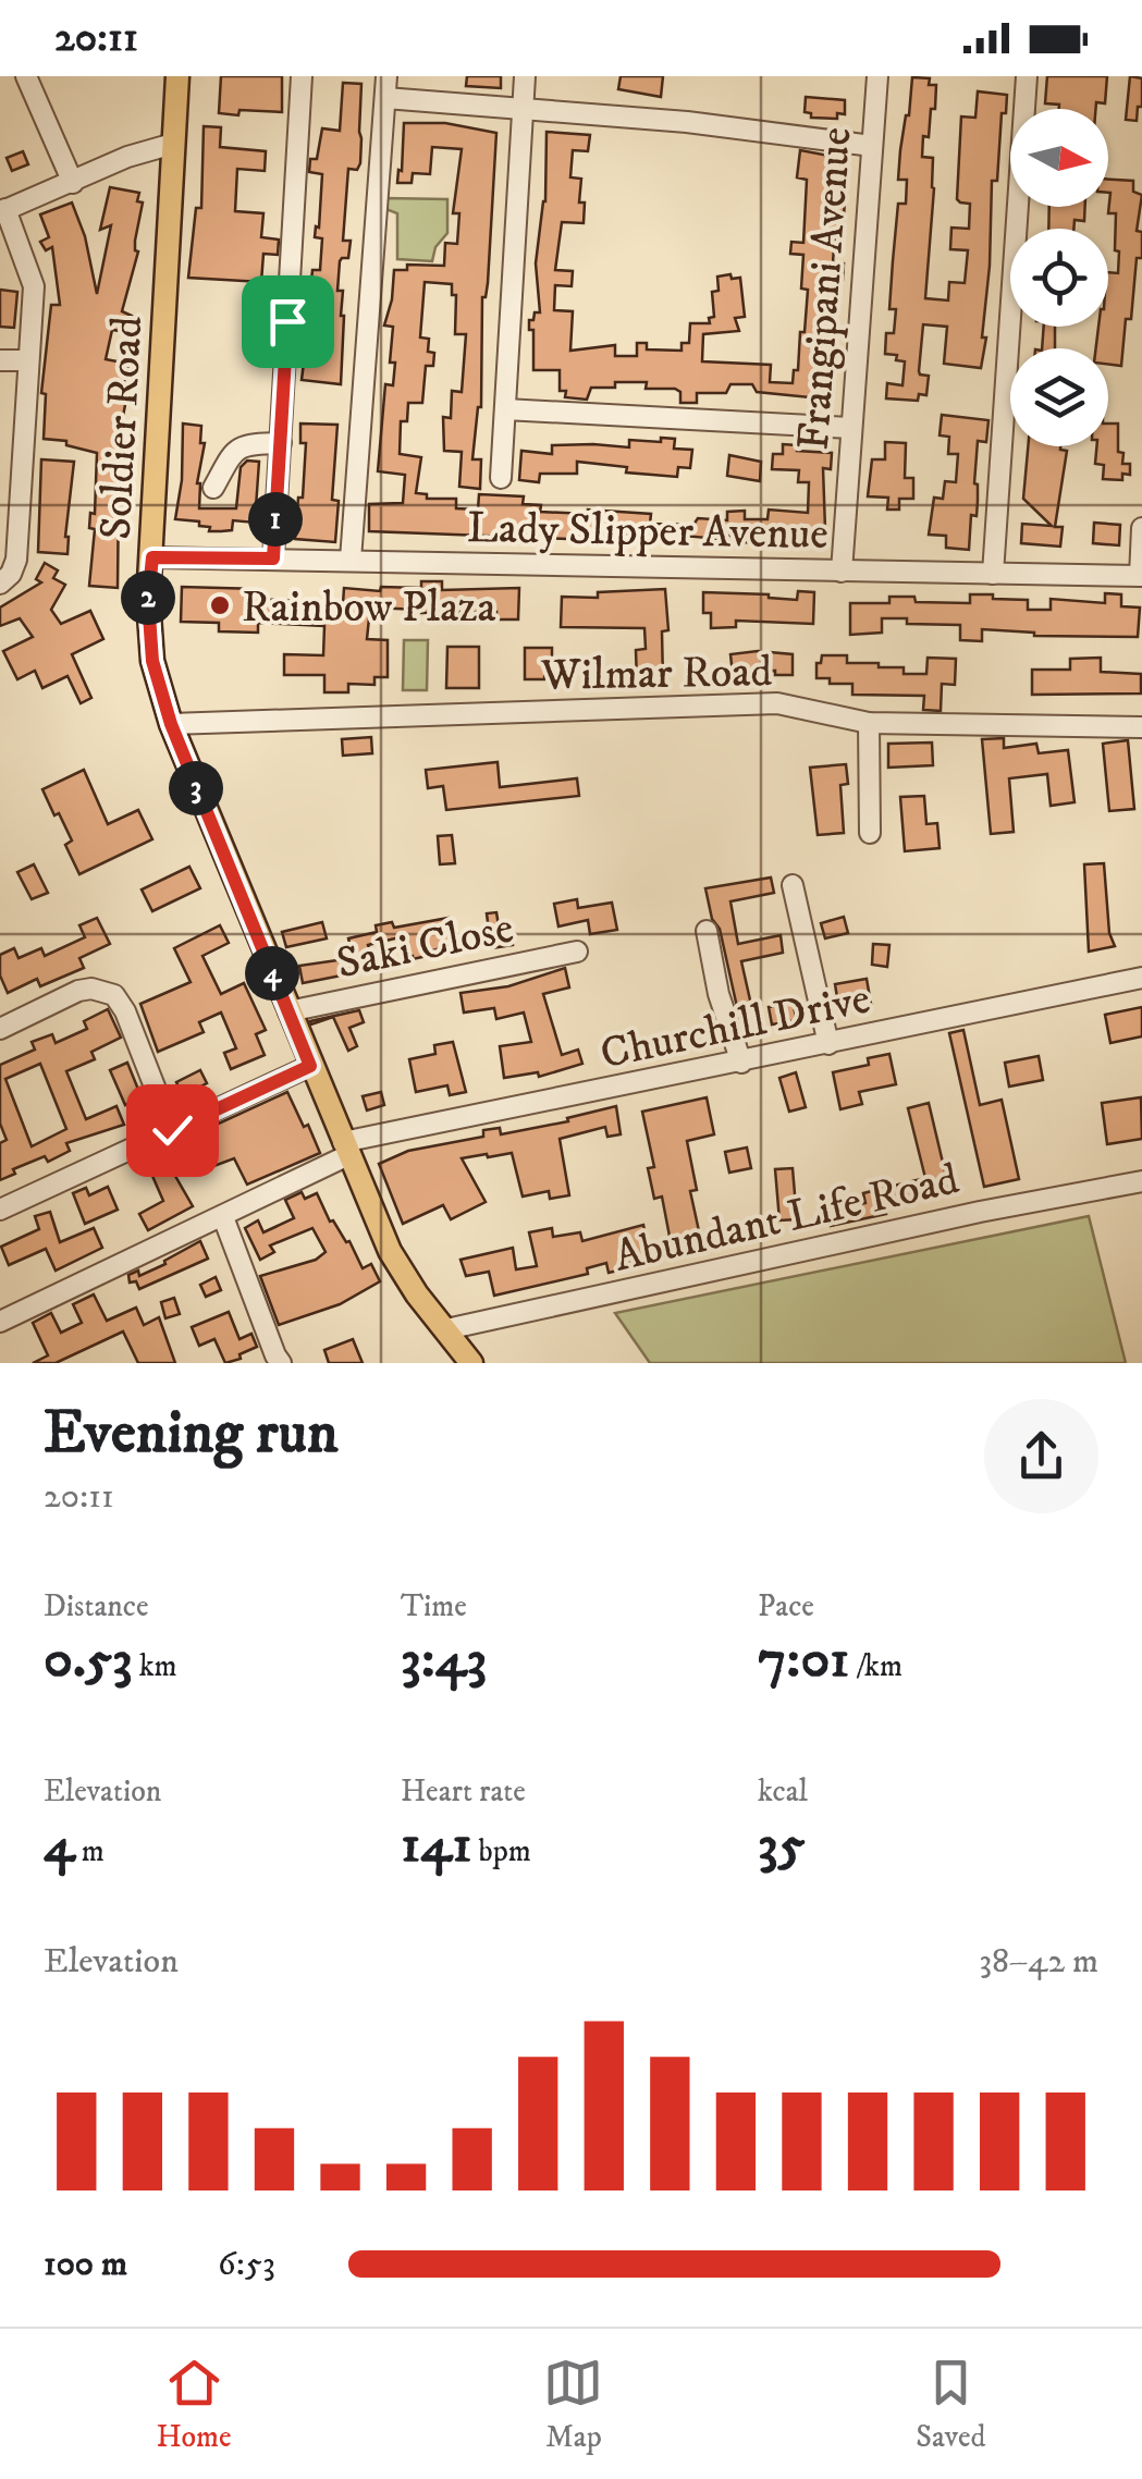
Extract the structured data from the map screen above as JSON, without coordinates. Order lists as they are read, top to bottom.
{
  "streets": {
    "main road": ["Soldier Road"],
    "street": [
      "Frangipani Avenue",
      "Lady Slipper Avenue",
      "Wilmar Road",
      "Saki Close",
      "Churchill Drive",
      "Abundant Life Road"
    ]
  },
  "crossings": [
    ["Frangipani Avenue", "Lady Slipper Avenue"],
    ["Soldier Road", "Lady Slipper Avenue"],
    ["Soldier Road", "Wilmar Road"],
    ["Soldier Road", "Saki Close"],
    ["Soldier Road", "Churchill Drive"],
    ["Soldier Road", "Abundant Life Road"]
  ],
  "places": ["Rainbow Plaza"],
  "north": "right",
  "page": {
    "status": "20:11",
    "pins": [
      "1",
      "2",
      "3",
      "4"
    ],
    "heading": ["Evening run", "20:11"],
    "stats": [
      ["Distance", "0.53 km"],
      ["Time", "3:43"],
      ["Pace", "7:01 /km"],
      ["Elevation", "4 m"],
      ["Heart rate", "141 bpm"],
      ["kcal", "35"]
    ],
    "chart": ["Elevation", "38–42 m"],
    "list": [
      {
        "name": "100 m",
        "note": "6:53"
      }
    ],
    "tabs": ["Home", "Map", "Saved"]
  }
}
